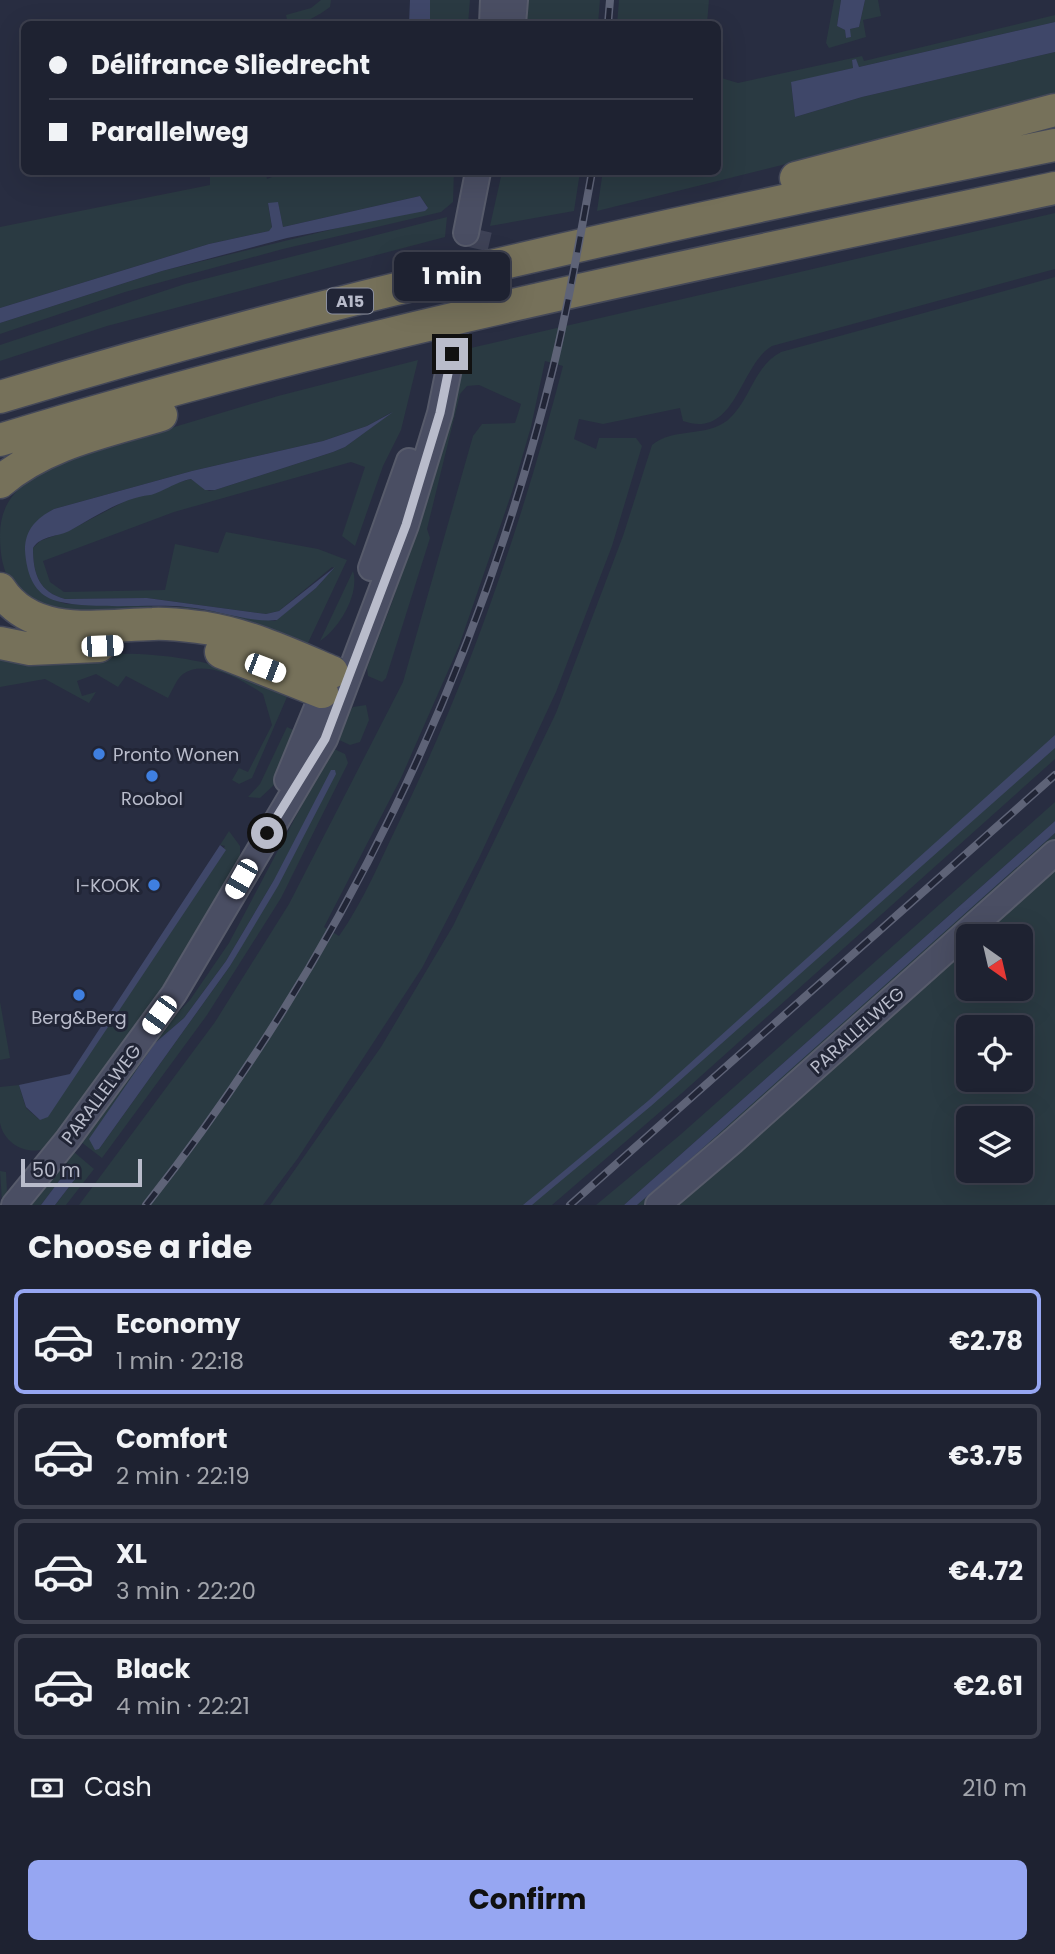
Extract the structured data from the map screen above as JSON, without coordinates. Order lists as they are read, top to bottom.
{
  "streets": {
    "highway": ["A15"],
    "main road": ["PARALLELWEG"]
  },
  "places": [
    "Pronto Wonen",
    "Roobol",
    "I-KOOK",
    "Berg&Berg"
  ],
  "scale_bar": "50 m",
  "north": "bottom right",
  "page": {
    "banner": ["Délifrance Sliedrecht", "Parallelweg"],
    "bubble": "1 min",
    "scale": "50 m",
    "heading": "Choose a ride",
    "list": [
      {
        "name": "Economy",
        "note": "1 min · 22:18",
        "value": "€2.78"
      },
      {
        "name": "Comfort",
        "note": "2 min · 22:19",
        "value": "€3.75"
      },
      {
        "name": "XL",
        "note": "3 min · 22:20",
        "value": "€4.72"
      },
      {
        "name": "Black",
        "note": "4 min · 22:21",
        "value": "€2.61"
      }
    ],
    "pay": ["Cash", "210 m"],
    "buttons": "Confirm"
  }
}
